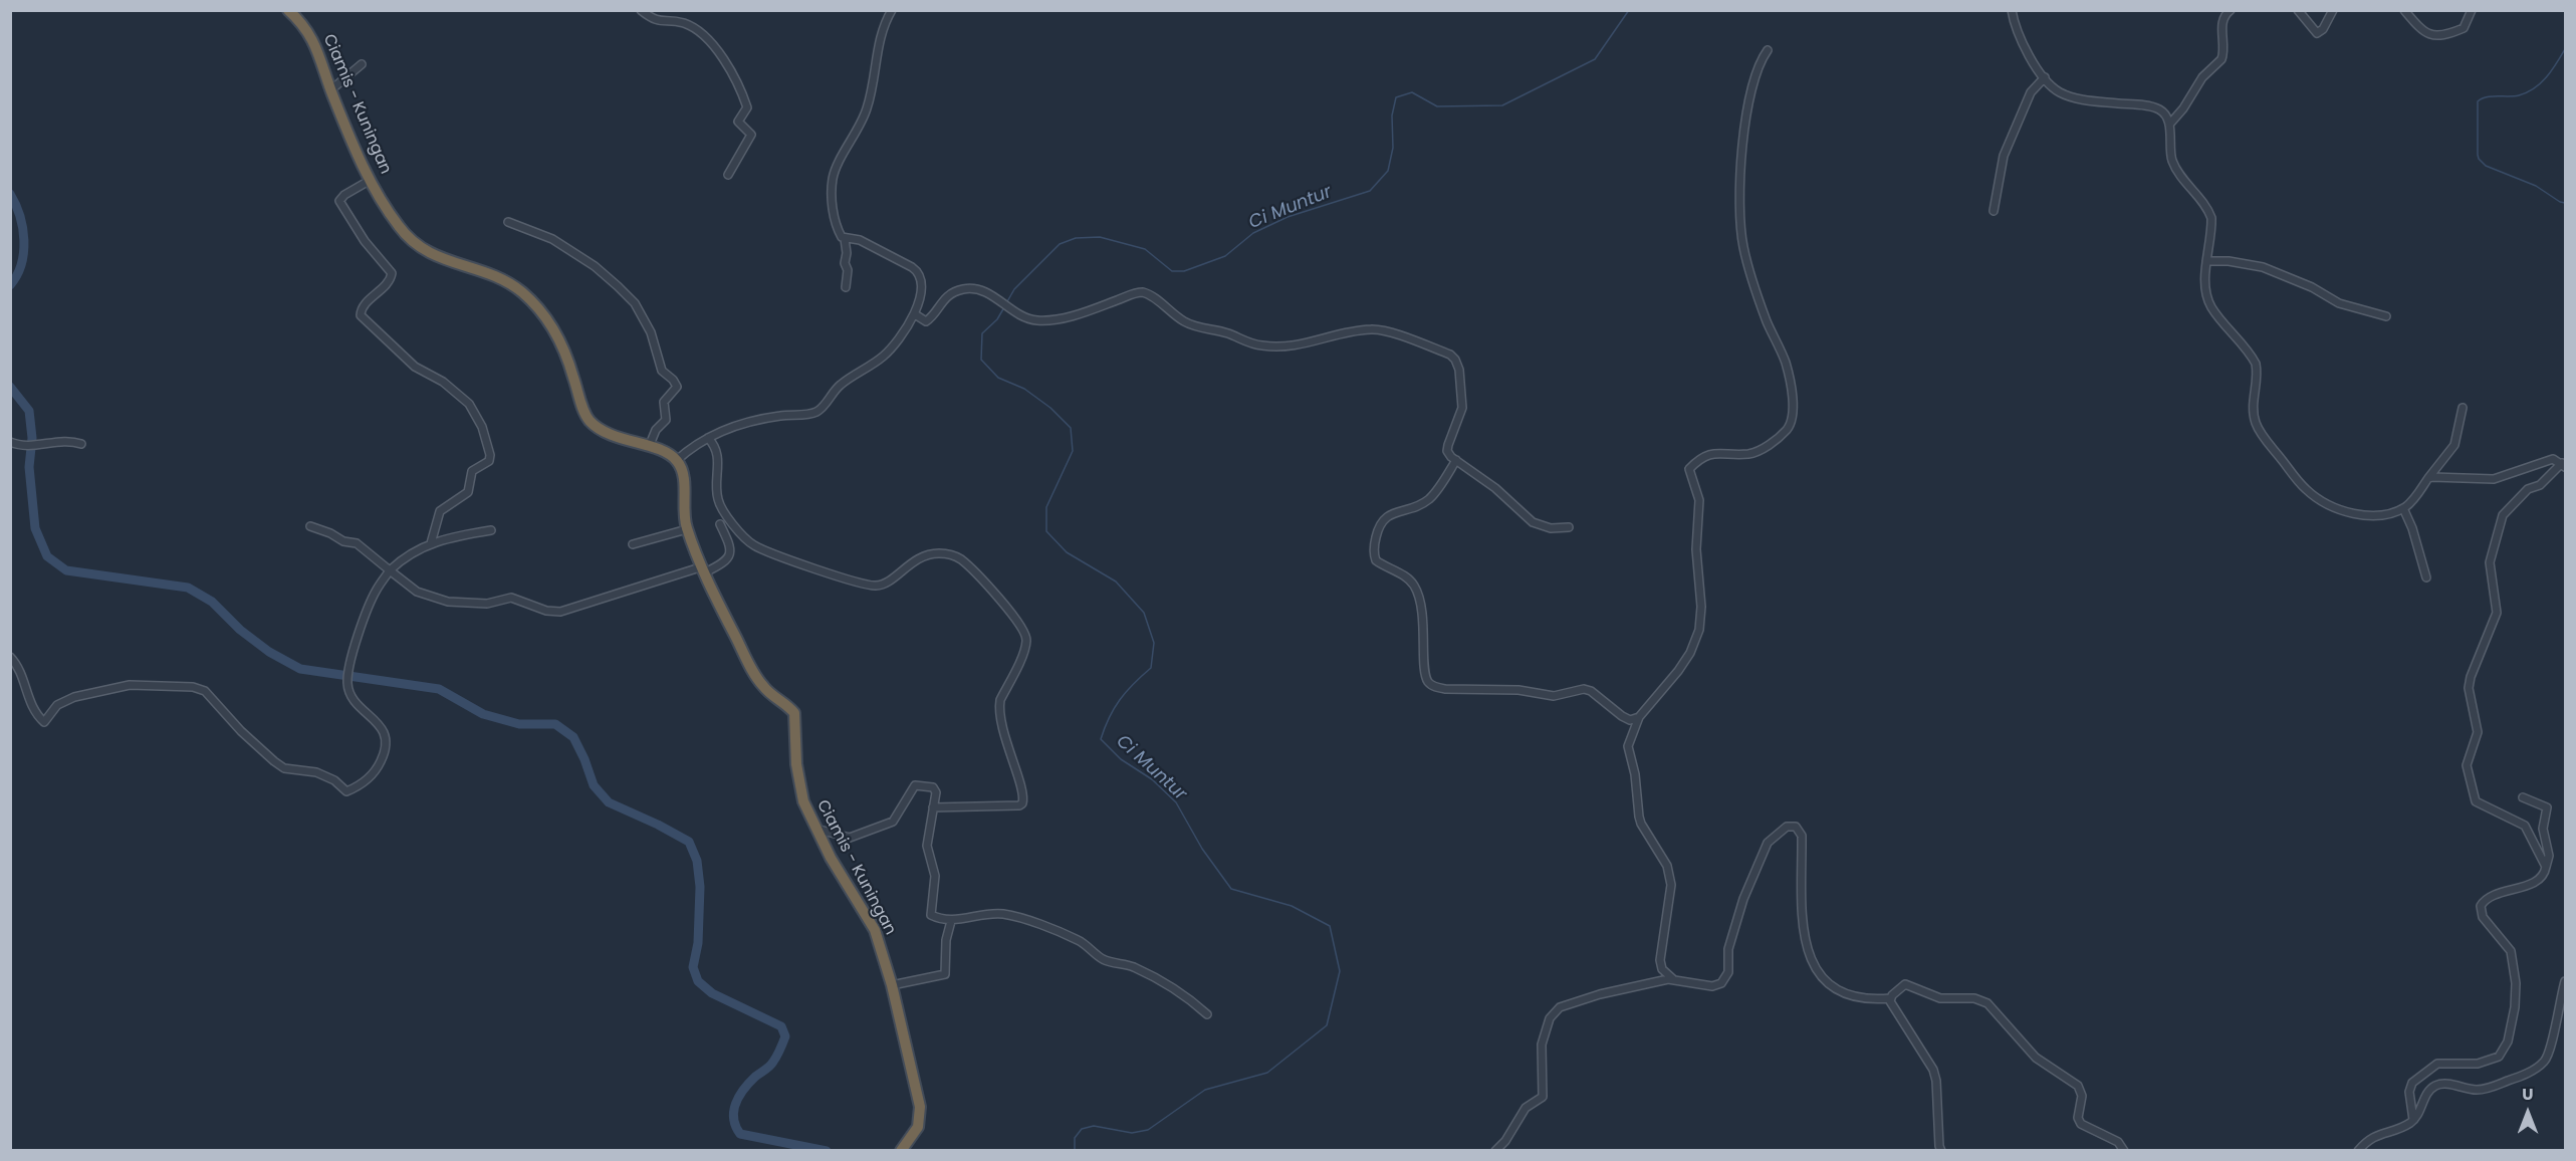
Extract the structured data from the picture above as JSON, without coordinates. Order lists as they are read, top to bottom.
{
  "streets": {
    "highway": ["Ciamis - Kuningan"]
  },
  "water": ["Ci Muntur"],
  "north": "top"
}
